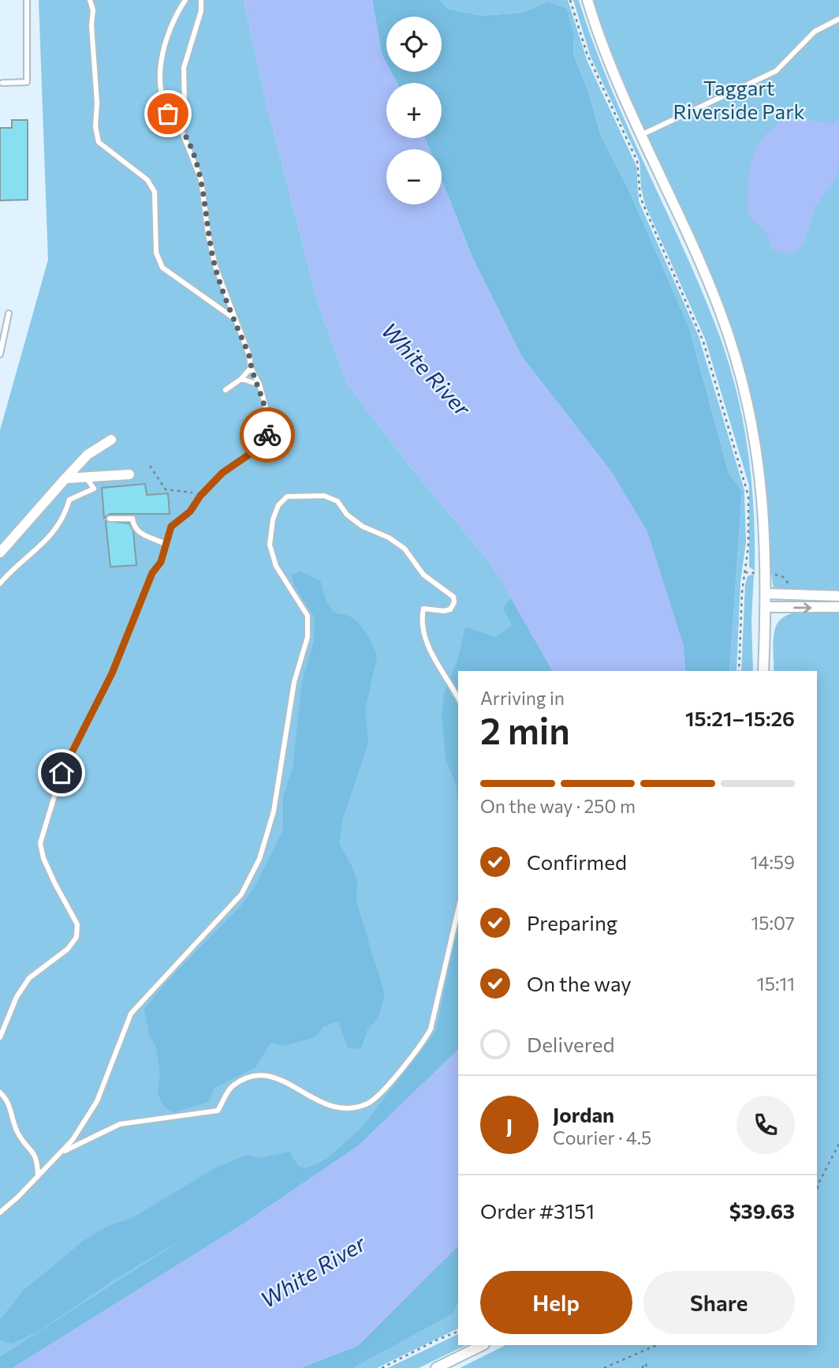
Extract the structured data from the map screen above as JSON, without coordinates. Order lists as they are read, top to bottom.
{
  "water": ["White River"],
  "parks": ["Taggart Riverside Park"],
  "page": {
    "map_buttons": ["+", "−"],
    "heading": ["2 min", "Arriving in", "15:21–15:26"],
    "panel": [
      "Jordan",
      "Courier · 4.5",
      "Order #3151",
      "$39.63"
    ],
    "bar": "On the way · 250 m",
    "list": [
      ["Confirmed", "14:59"],
      ["Preparing", "15:07"],
      ["On the way", "15:11"],
      "Delivered"
    ],
    "round": "J",
    "buttons": ["Help", "Share"]
  }
}
